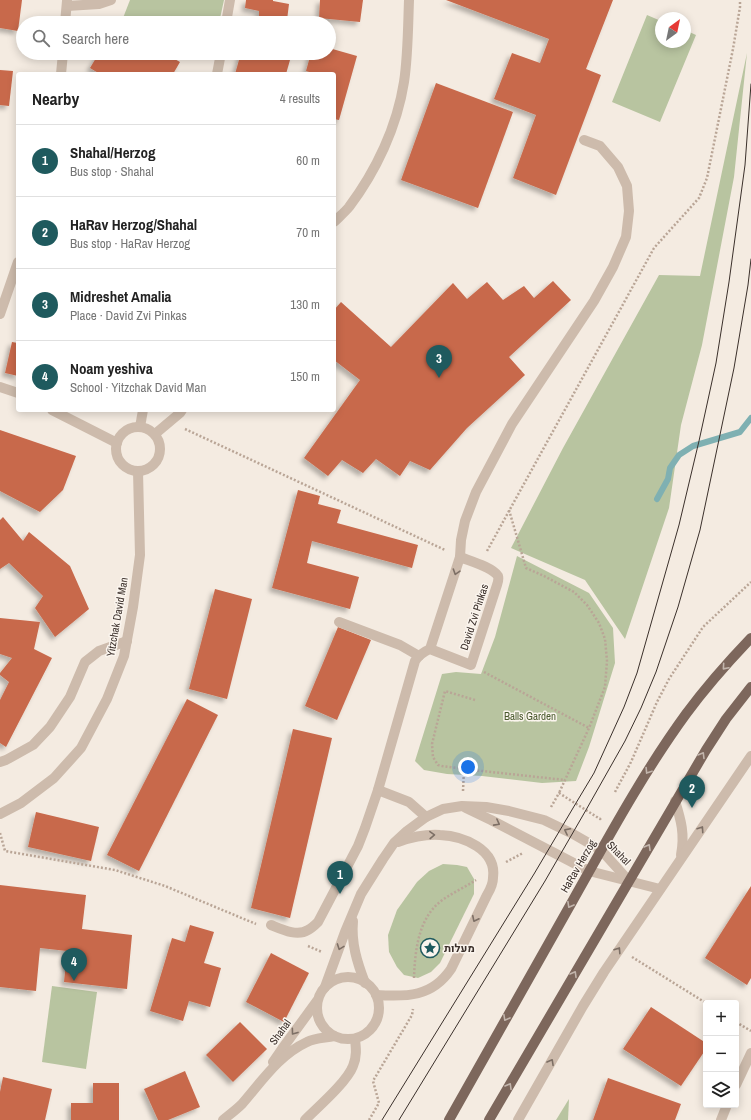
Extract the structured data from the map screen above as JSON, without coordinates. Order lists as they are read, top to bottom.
{
  "streets": {
    "main road": ["HaRav Herzog"],
    "street": ["Yitzchak David Man", "David Zvi Pinkas", "Shahal"]
  },
  "crossings": [
    ["Shahal", "HaRav Herzog"]
  ],
  "parks": ["Balls Garden"],
  "places": {
    "place": ["מעלות"]
  },
  "north": "top right",
  "page": {
    "search": "Search here",
    "heading": ["Nearby", "4 results"],
    "list": [
      {
        "mark": "1",
        "name": "Shahal/Herzog",
        "note": "Bus stop · Shahal",
        "value": "60 m"
      },
      {
        "mark": "2",
        "name": "HaRav Herzog/Shahal",
        "note": "Bus stop · HaRav Herzog",
        "value": "70 m"
      },
      {
        "mark": "3",
        "name": "Midreshet Amalia",
        "note": "Place · David Zvi Pinkas",
        "value": "130 m"
      },
      {
        "mark": "4",
        "name": "Noam yeshiva",
        "note": "School · Yitzchak David Man",
        "value": "150 m"
      }
    ],
    "pins": [
      "3",
      "2",
      "1",
      "4"
    ],
    "map_buttons": ["+", "−"]
  }
}
